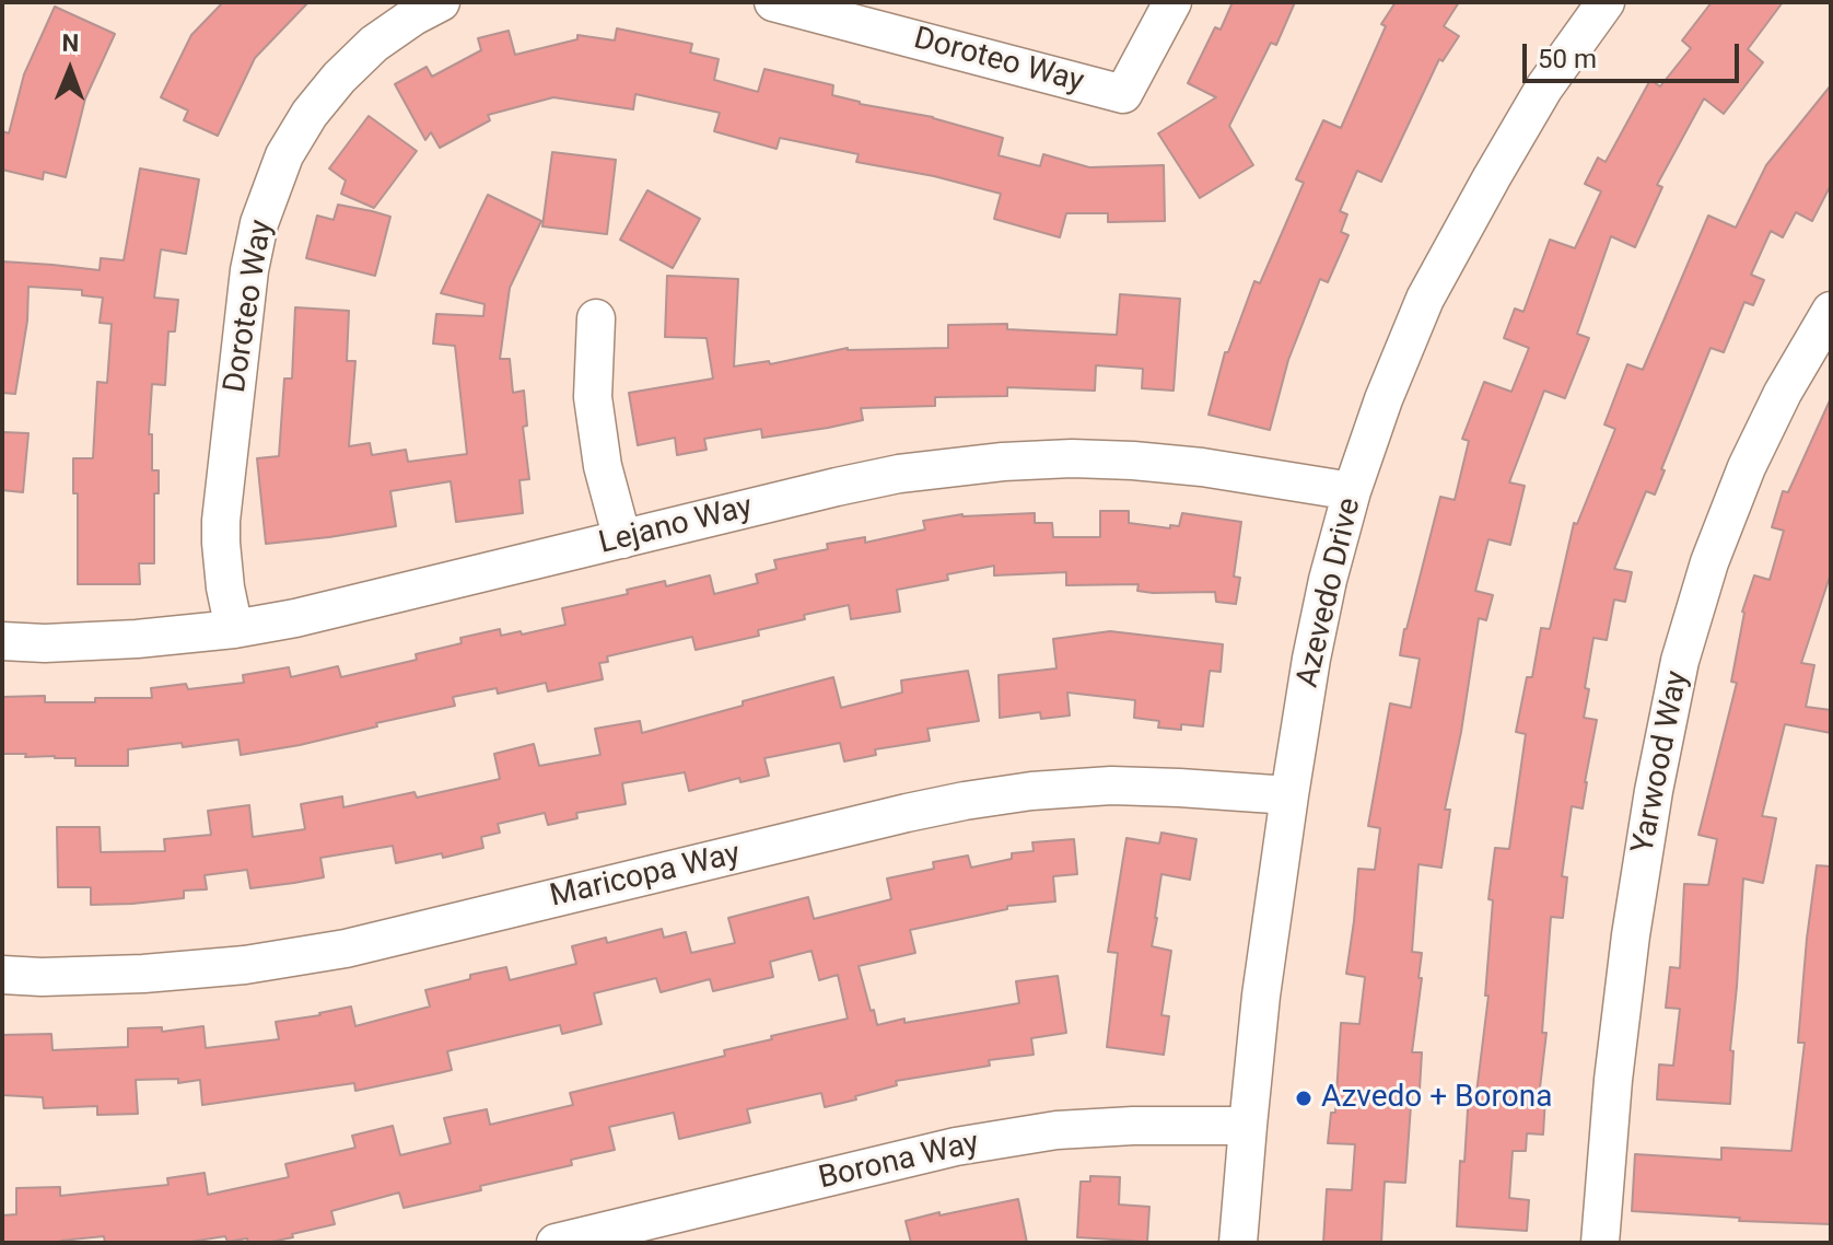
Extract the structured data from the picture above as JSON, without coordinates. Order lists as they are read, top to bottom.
{
  "streets": {
    "street": [
      "Doroteo Way",
      "Lejano Way",
      "Azevedo Drive",
      "Yarwood Way",
      "Maricopa Way",
      "Borona Way"
    ]
  },
  "crossings": [
    ["Doroteo Way", "Lejano Way"],
    ["Lejano Way", "Azevedo Drive"],
    ["Azevedo Drive", "Maricopa Way"],
    ["Azevedo Drive", "Borona Way"]
  ],
  "places": ["Azvedo + Borona"],
  "scale_bar": "50 m",
  "north": "top"
}
